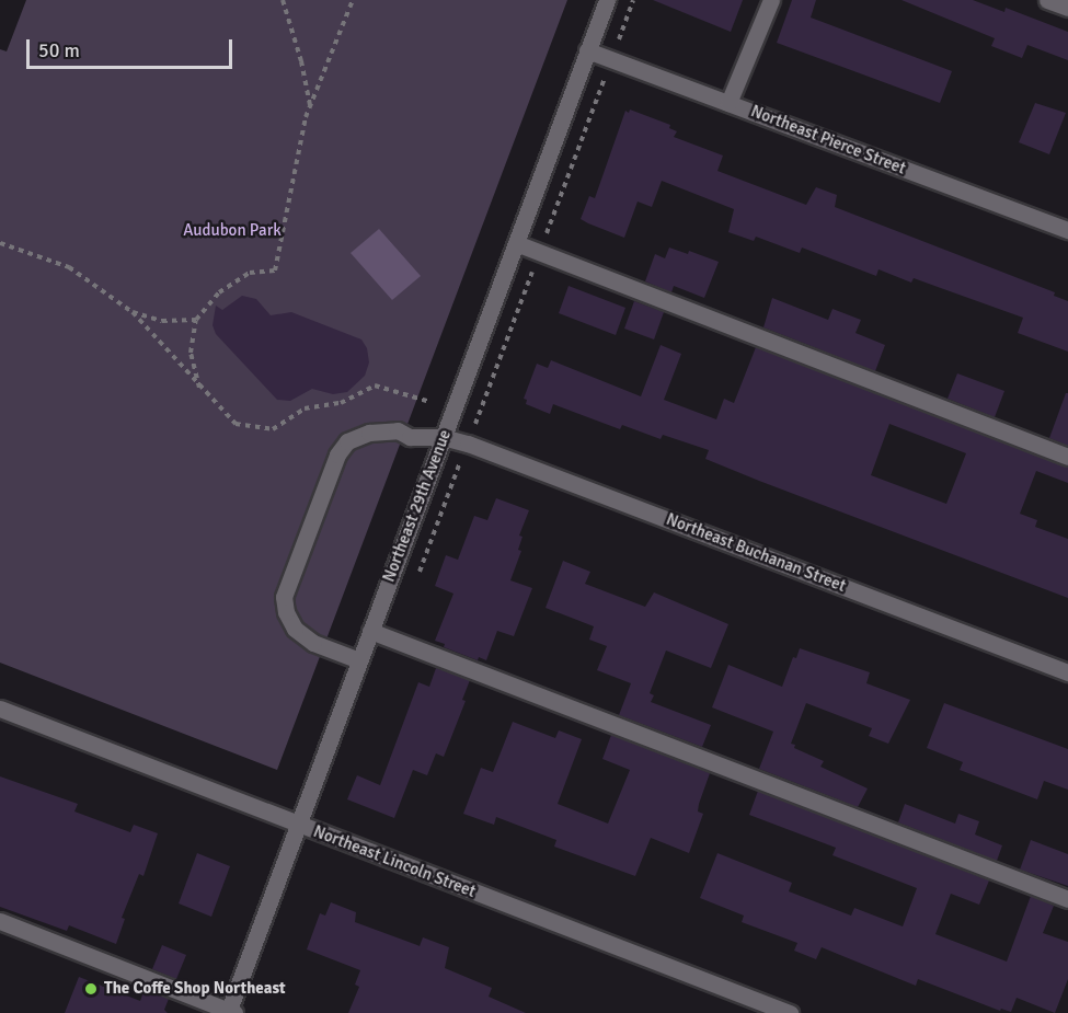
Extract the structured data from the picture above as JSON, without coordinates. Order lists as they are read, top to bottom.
{
  "streets": {
    "street": [
      "Northeast Pierce Street",
      "Northeast 29th Avenue",
      "Northeast Buchanan Street",
      "Northeast Lincoln Street"
    ]
  },
  "crossings": [
    ["Northeast Pierce Street", "Northeast 29th Avenue"],
    ["Northeast 29th Avenue", "Northeast Buchanan Street"],
    ["Northeast 29th Avenue", "Northeast Lincoln Street"]
  ],
  "parks": ["Audubon Park"],
  "places": ["The Coffe Shop Northeast"],
  "scale_bar": "50 m"
}
